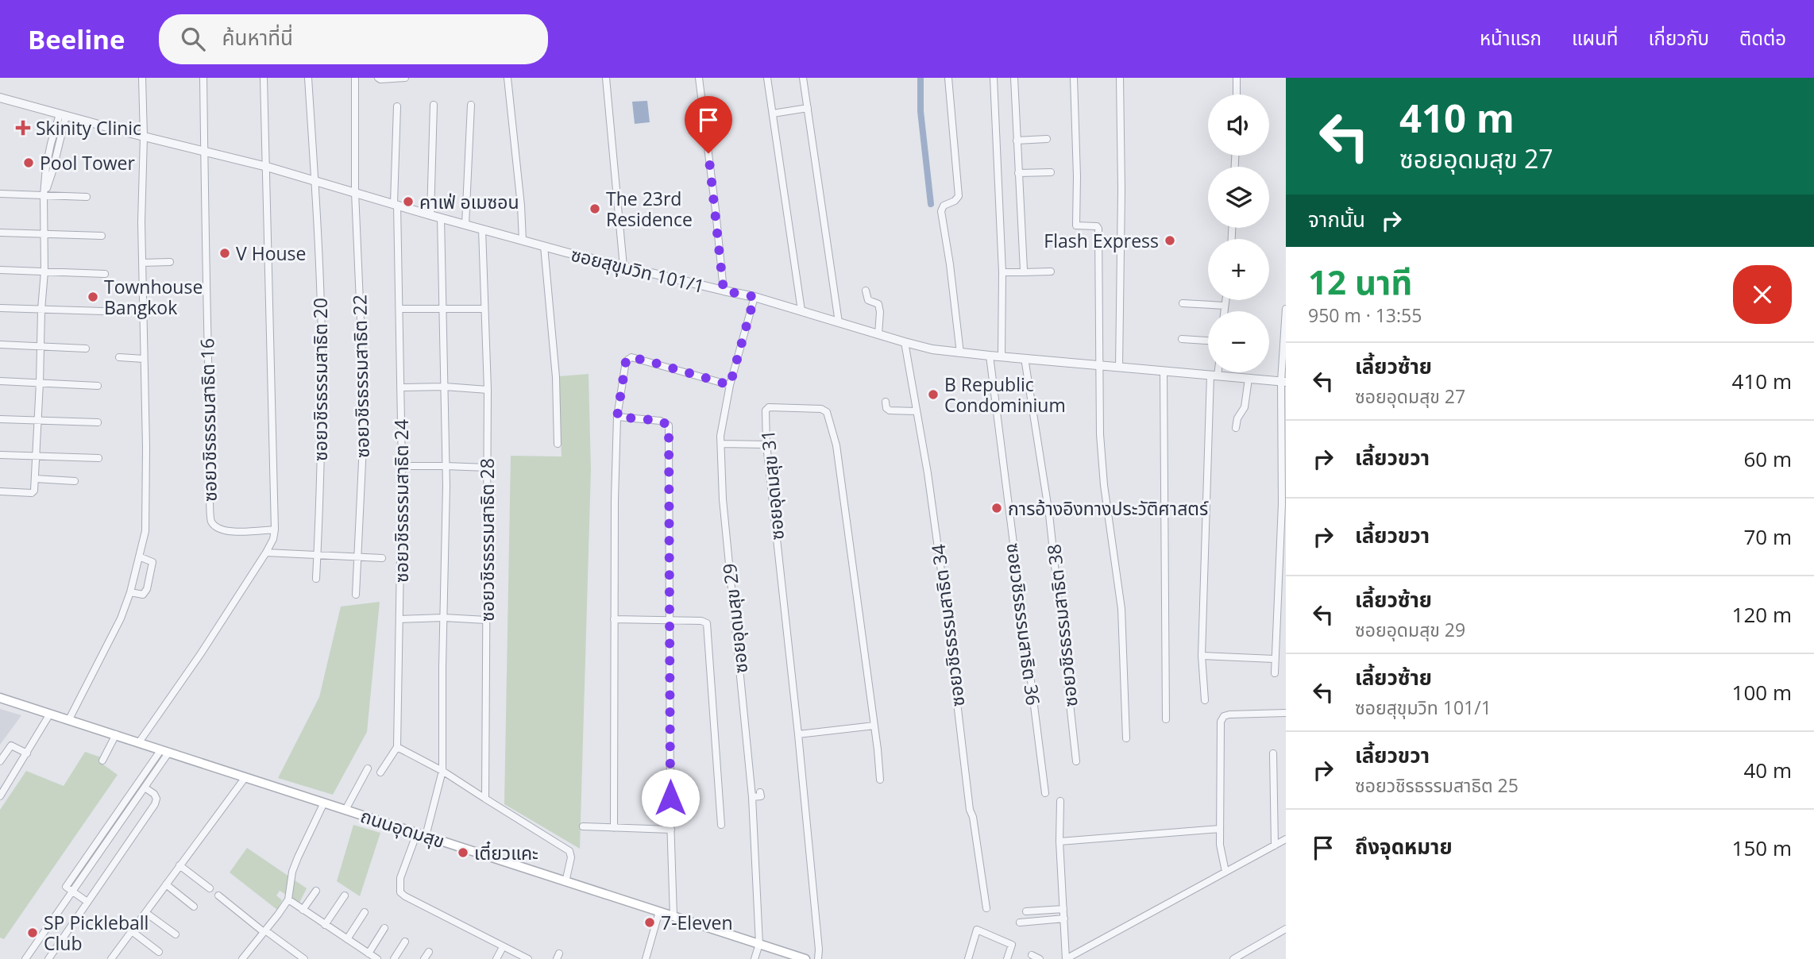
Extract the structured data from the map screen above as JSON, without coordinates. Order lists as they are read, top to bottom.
{
  "streets": {
    "main road": ["ถนนอุดมสุข"],
    "street": [
      "ซอยสุขุมวิท 101/1",
      "ซอยวชิรธรรมสาธิต 22",
      "ซอยวชิรธรรมสาธิต 20",
      "ซอยวชิรธรรมสาธิต 16",
      "ซอยอุดมสุข 31",
      "ซอยวชิรธรรมสาธิต 24",
      "ซอยวชิรธรรมสาธิต 28",
      "ซอยอุดมสุข 29",
      "ซอยวชิรธรรมสาธิต 36",
      "ซอยวชิรธรรมสาธิต 34",
      "ซอยวชิรธรรมสาธิต 38"
    ]
  },
  "crossings": [
    ["ซอยสุขุมวิท 101/1", "ซอยวชิรธรรมสาธิต 22"],
    ["ซอยสุขุมวิท 101/1", "ซอยวชิรธรรมสาธิต 20"],
    ["ซอยสุขุมวิท 101/1", "ซอยวชิรธรรมสาธิต 16"],
    ["ซอยสุขุมวิท 101/1", "ซอยวชิรธรรมสาธิต 24"],
    ["ซอยสุขุมวิท 101/1", "ซอยวชิรธรรมสาธิต 28"],
    ["ซอยสุขุมวิท 101/1", "ซอยอุดมสุข 29"],
    ["ซอยสุขุมวิท 101/1", "ซอยวชิรธรรมสาธิต 36"],
    ["ซอยสุขุมวิท 101/1", "ซอยวชิรธรรมสาธิต 34"],
    ["ซอยสุขุมวิท 101/1", "ซอยวชิรธรรมสาธิต 38"],
    ["ซอยอุดมสุข 29", "ถนนอุดมสุข"]
  ],
  "places": {
    "health": ["Skinity Clinic"],
    "other": [
      "Pool Tower",
      "คาเฟ่ อเมซอน",
      "The 23rd Residence",
      "Flash Express",
      "V House",
      "Townhouse Bangkok",
      "B Republic Condominium",
      "การอ้างอิงทางประวัติศาสตร์",
      "เตี๋ยวแคะ",
      "7-Eleven",
      "SP Pickleball Club"
    ]
  },
  "page": {
    "header": "Beeline",
    "search": "ค้นหาที่นี่",
    "nav": [
      "หน้าแรก",
      "แผนที่",
      "เกี่ยวกับ",
      "ติดต่อ"
    ],
    "turn": ["410 m", "ซอยอุดมสุข 27"],
    "map_buttons": ["+", "−"],
    "then": "จากนั้น",
    "heading": ["12 นาที", "950 m · 13:55"],
    "list": [
      {
        "name": "เลี้ยวซ้าย",
        "note": "ซอยอุดมสุข 27",
        "value": "410 m"
      },
      {
        "name": "เลี้ยวขวา",
        "value": "60 m"
      },
      {
        "name": "เลี้ยวขวา",
        "value": "70 m"
      },
      {
        "name": "เลี้ยวซ้าย",
        "note": "ซอยอุดมสุข 29",
        "value": "120 m"
      },
      {
        "name": "เลี้ยวซ้าย",
        "note": "ซอยสุขุมวิท 101/1",
        "value": "100 m"
      },
      {
        "name": "เลี้ยวขวา",
        "note": "ซอยวชิรธรรมสาธิต 25",
        "value": "40 m"
      },
      {
        "name": "ถึงจุดหมาย",
        "value": "150 m"
      }
    ]
  }
}
